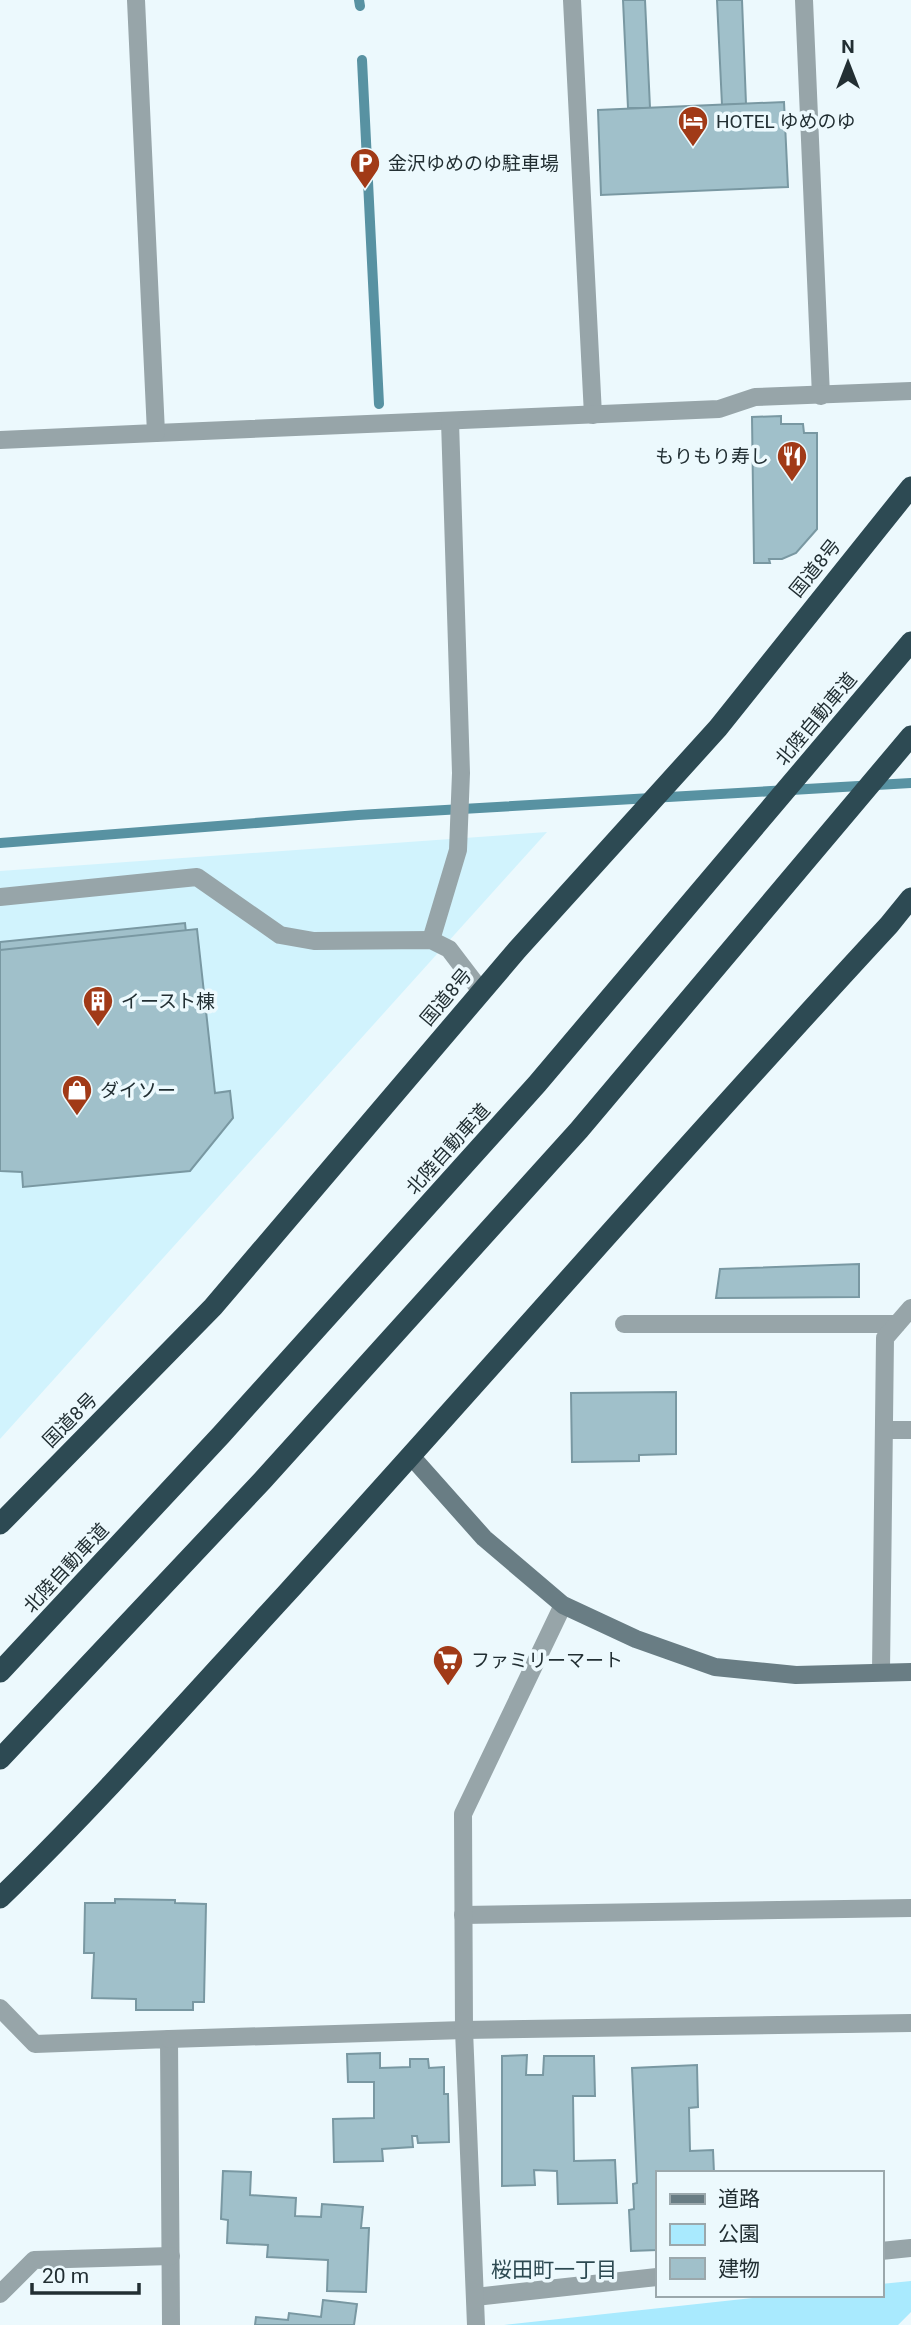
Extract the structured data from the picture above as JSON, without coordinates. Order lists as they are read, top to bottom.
{
  "streets": {
    "highway": ["国道8号", "北陸自動車道"]
  },
  "districts": ["桜田町一丁目"],
  "places": {
    "hotel": ["HOTEL ゆめのゆ"],
    "parking": ["金沢ゆめのゆ駐車場"],
    "restaurant": ["もりもり寿し"],
    "building": ["イースト棟"],
    "shop": ["ダイソー"],
    "supermarket": ["ファミリーマート"]
  },
  "legend": ["道路", "公園", "建物"],
  "scale_bar": "20 m",
  "north": "top"
}
